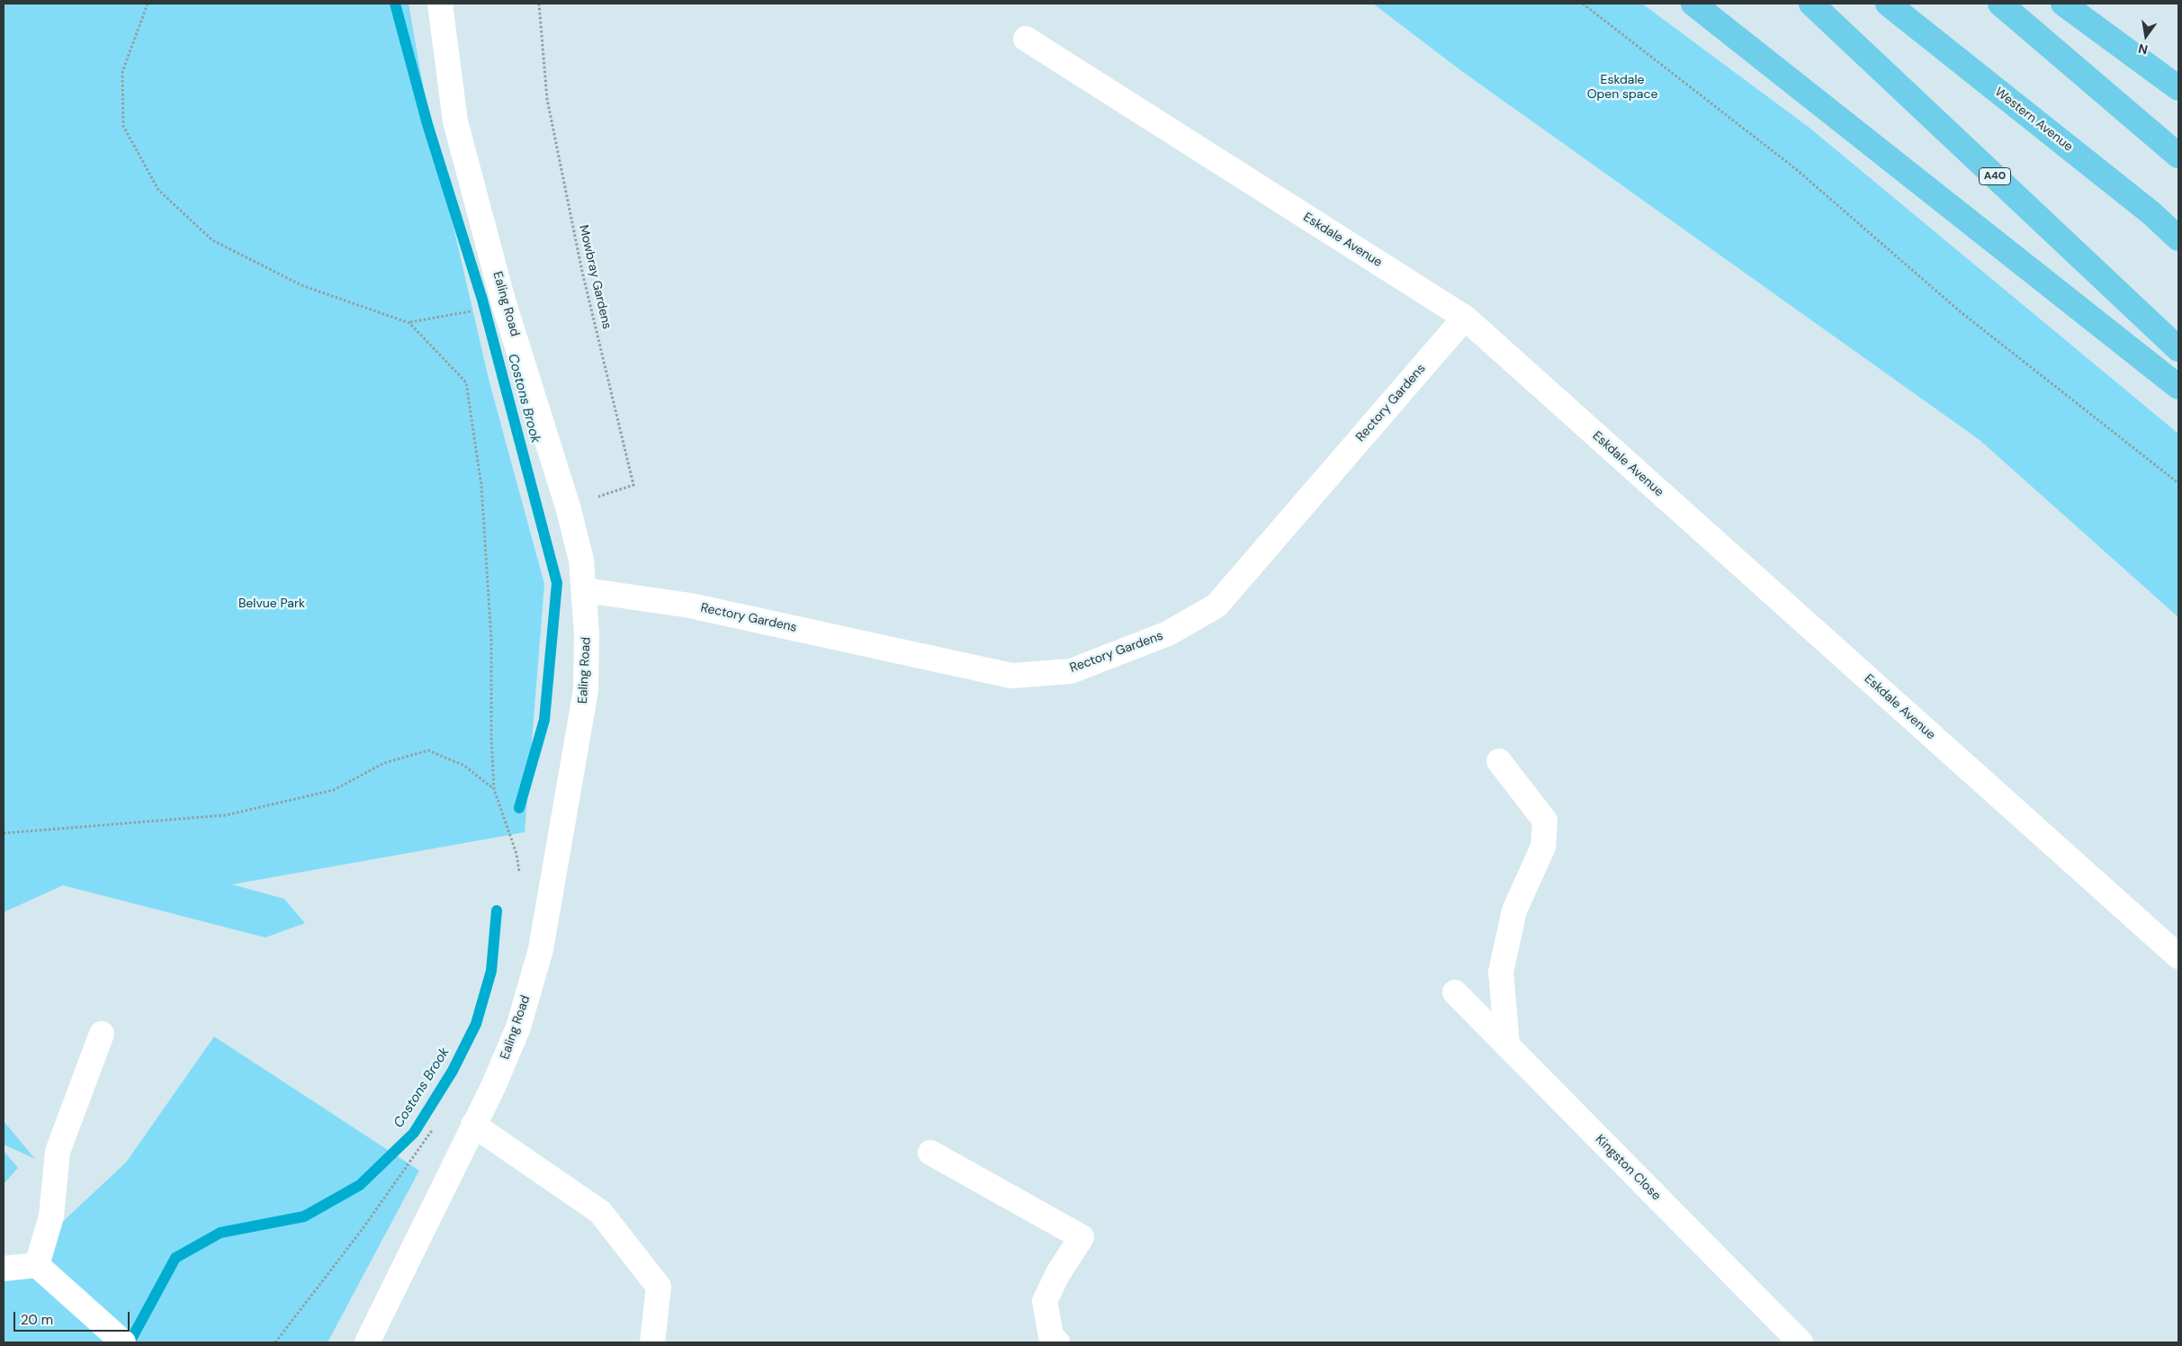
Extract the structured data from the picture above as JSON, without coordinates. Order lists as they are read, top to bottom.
{
  "streets": {
    "highway": ["Western Avenue", "A40"],
    "street": [
      "Eskdale Avenue",
      "Ealing Road",
      "Rectory Gardens",
      "Kingston Close"
    ],
    "path": ["Mowbray Gardens"]
  },
  "crossings": [
    ["Eskdale Avenue", "Rectory Gardens"],
    ["Mowbray Gardens", "Ealing Road"],
    ["Ealing Road", "Rectory Gardens"]
  ],
  "water": ["Costons Brook"],
  "parks": ["Eskdale Open space", "Belvue Park"],
  "scale_bar": "20 m",
  "north": "bottom"
}
